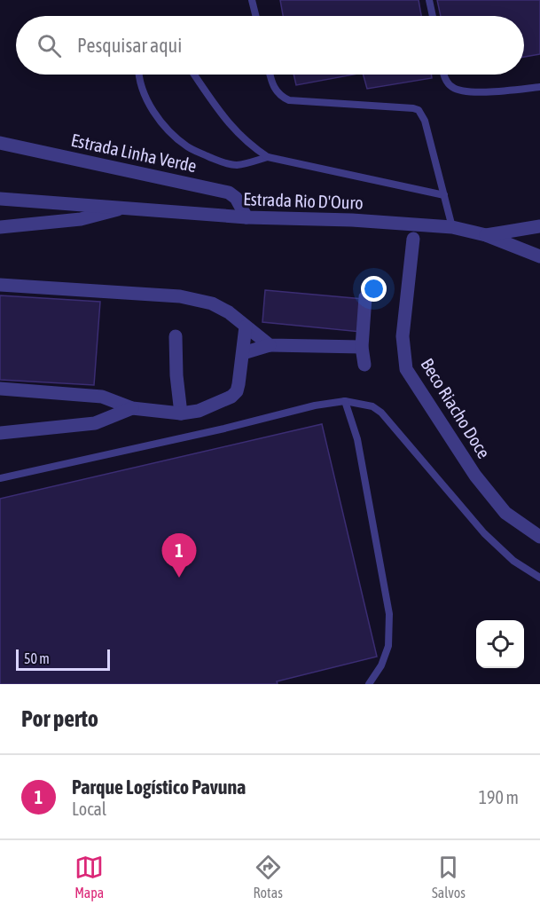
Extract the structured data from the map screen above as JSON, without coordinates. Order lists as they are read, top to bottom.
{
  "streets": {
    "street": ["Estrada Linha Verde", "Estrada Rio D'Ouro", "Beco Riacho Doce"]
  },
  "crossings": [
    ["Estrada Linha Verde", "Estrada Rio D'Ouro"]
  ],
  "scale_bar": "50 m",
  "page": {
    "search": "Pesquisar aqui",
    "pins": "1",
    "scale": "50 m",
    "heading": "Por perto",
    "list": [
      {
        "mark": "1",
        "name": "Parque Logístico Pavuna",
        "note": "Local",
        "value": "190 m"
      }
    ],
    "nav": ["Mapa", "Rotas", "Salvos"]
  }
}
